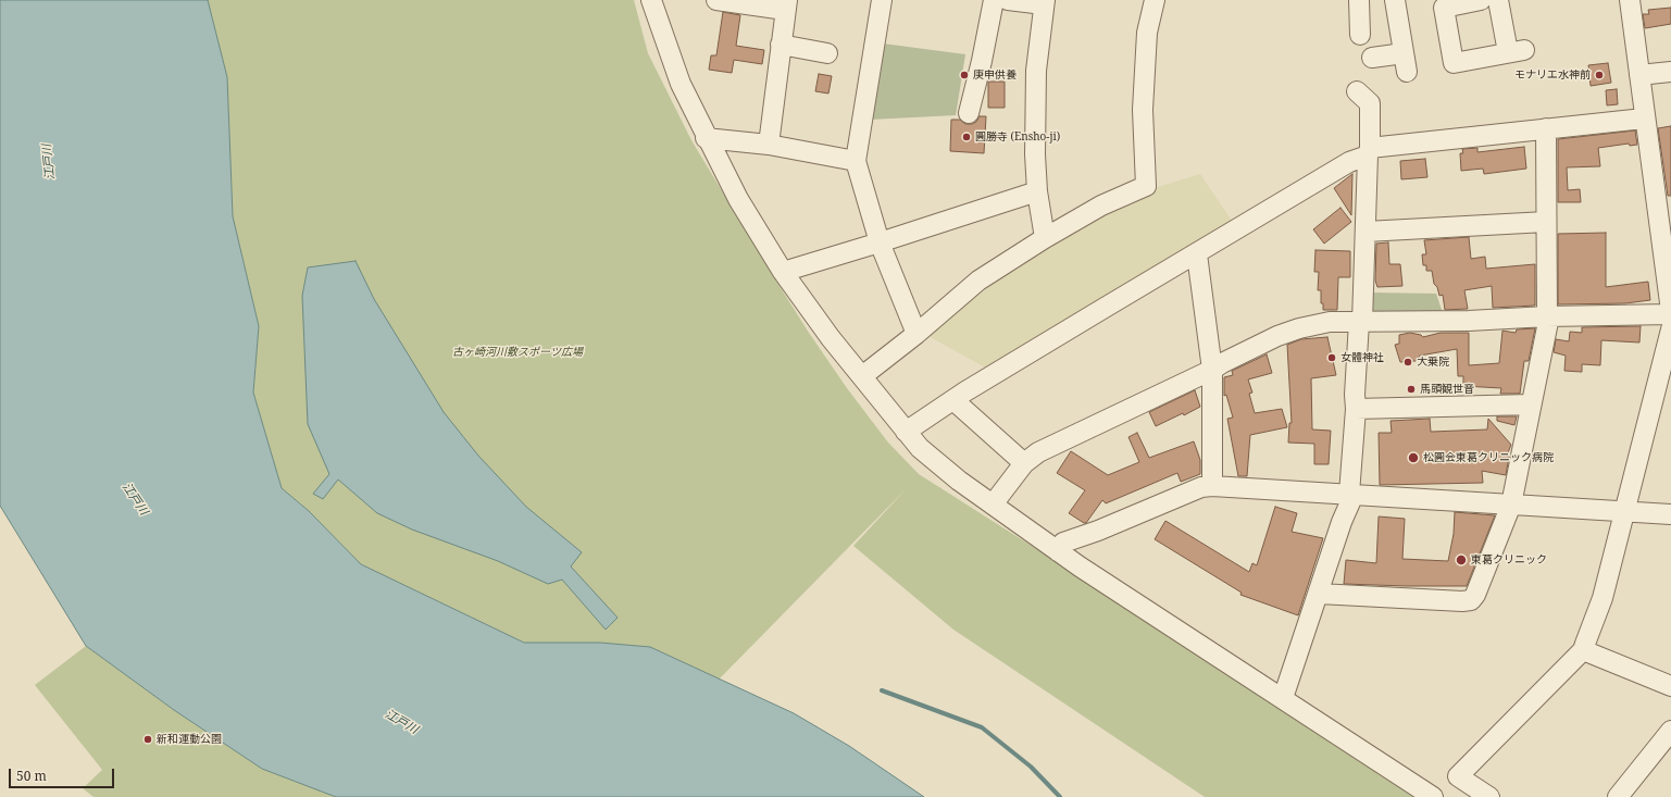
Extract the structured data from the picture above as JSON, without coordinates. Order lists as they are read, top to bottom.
{
  "water": ["江戸川"],
  "parks": ["古ヶ崎河川敷スポーツ広場"],
  "places": [
    "庚申供養",
    "モナリエ水神前",
    "圓勝寺 (Ensho-ji)",
    "女體神社",
    "大乗院",
    "馬頭観世音",
    "松圓会東葛クリニック病院",
    "東葛クリニック",
    "新和運動公園"
  ],
  "scale_bar": "50 m"
}
